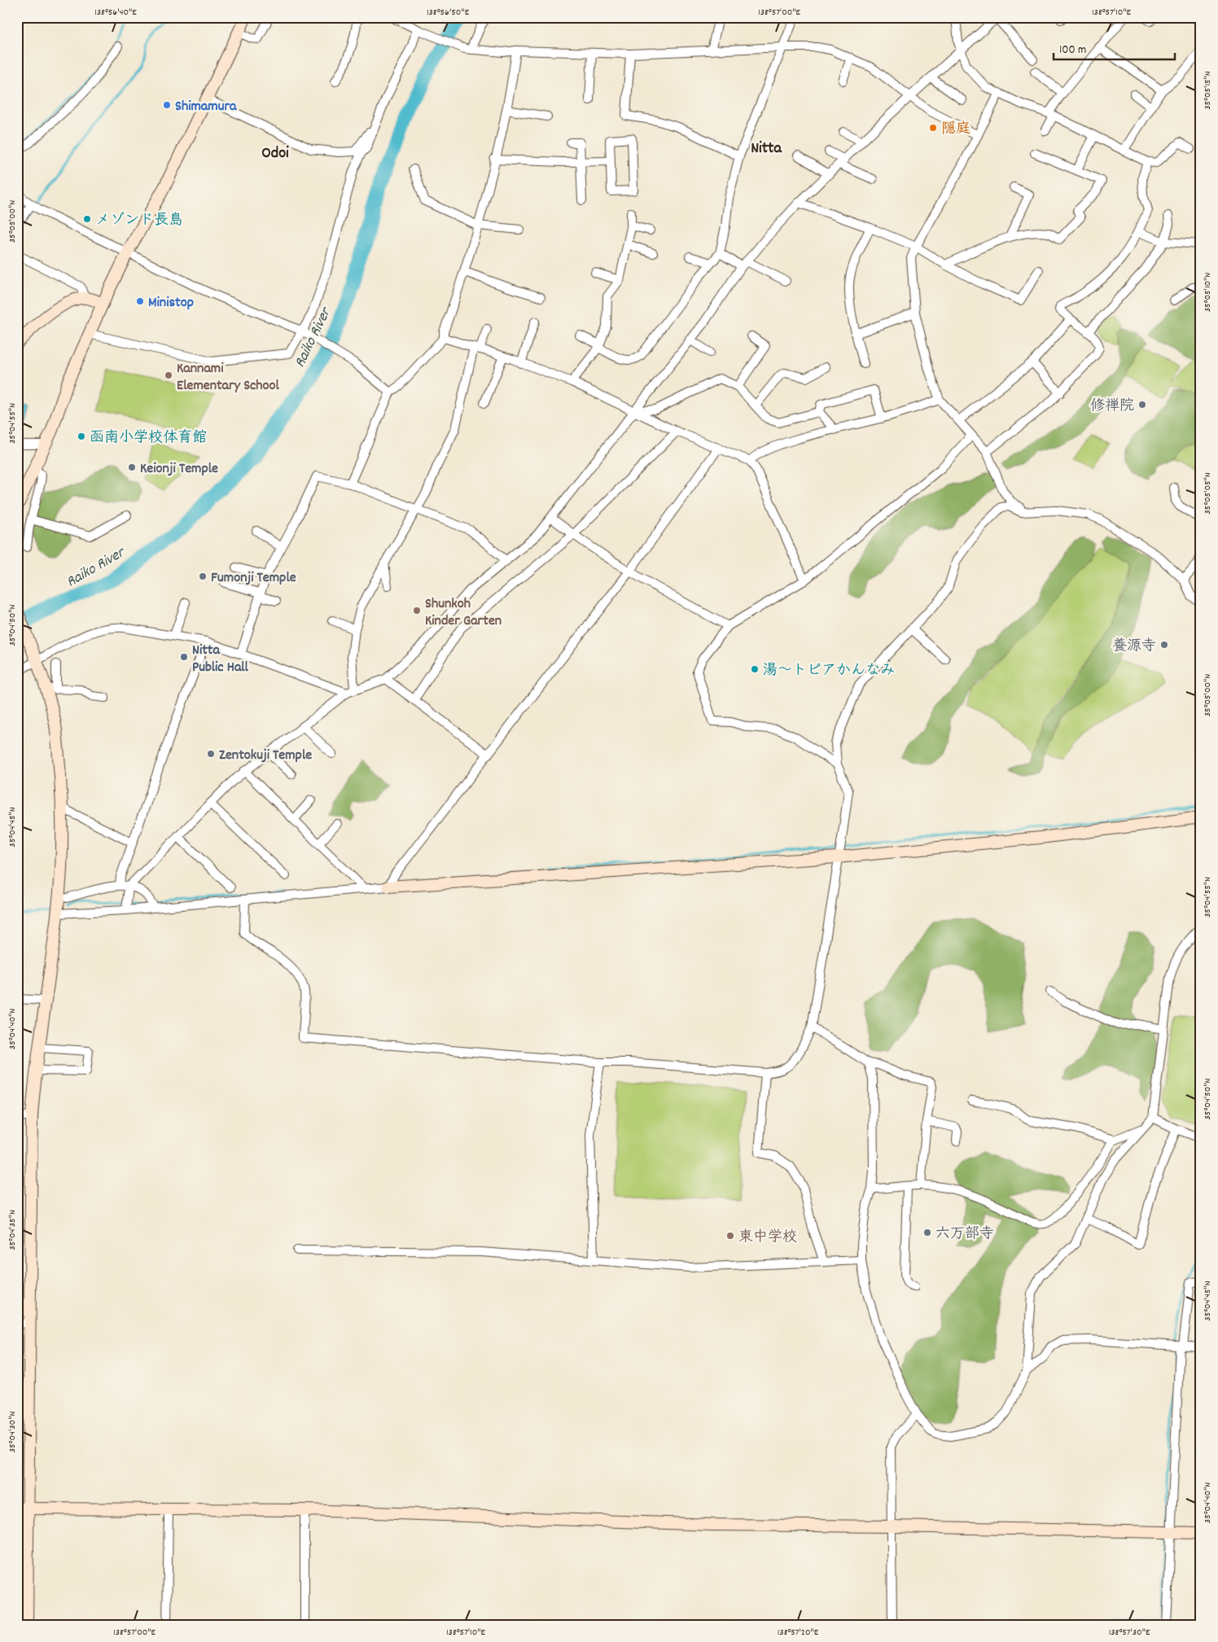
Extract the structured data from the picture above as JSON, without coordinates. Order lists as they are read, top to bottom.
{
  "districts": ["Nitta", "Odoi"],
  "water": ["Raiko River"],
  "places": [
    "Shimamura",
    "隠庭",
    "メゾンド長島",
    "Ministop",
    "Kannami Elementary School",
    "修禅院",
    "函南小学校体育館",
    "Keionji Temple",
    "Fumonji Temple",
    "Shunkoh Kinder Garten",
    "養源寺",
    "Nitta Public Hall",
    "湯～トピアかんなみ",
    "Zentokuji Temple",
    "六万部寺",
    "東中学校"
  ],
  "scale_bar": "100 m",
  "coordinates": [
    "138°56'40\"E",
    "138°56'50\"E",
    "138°57'00\"E",
    "138°57'10\"E",
    "35°05'15\"N",
    "35°05'00\"N",
    "35°05'10\"N",
    "35°04'55\"N",
    "35°05'05\"N",
    "35°04'50\"N",
    "35°04'45\"N",
    "35°04'40\"N",
    "35°04'35\"N",
    "35°04'30\"N",
    "138°57'20\"E",
    "138°57'30\"E"
  ]
}
